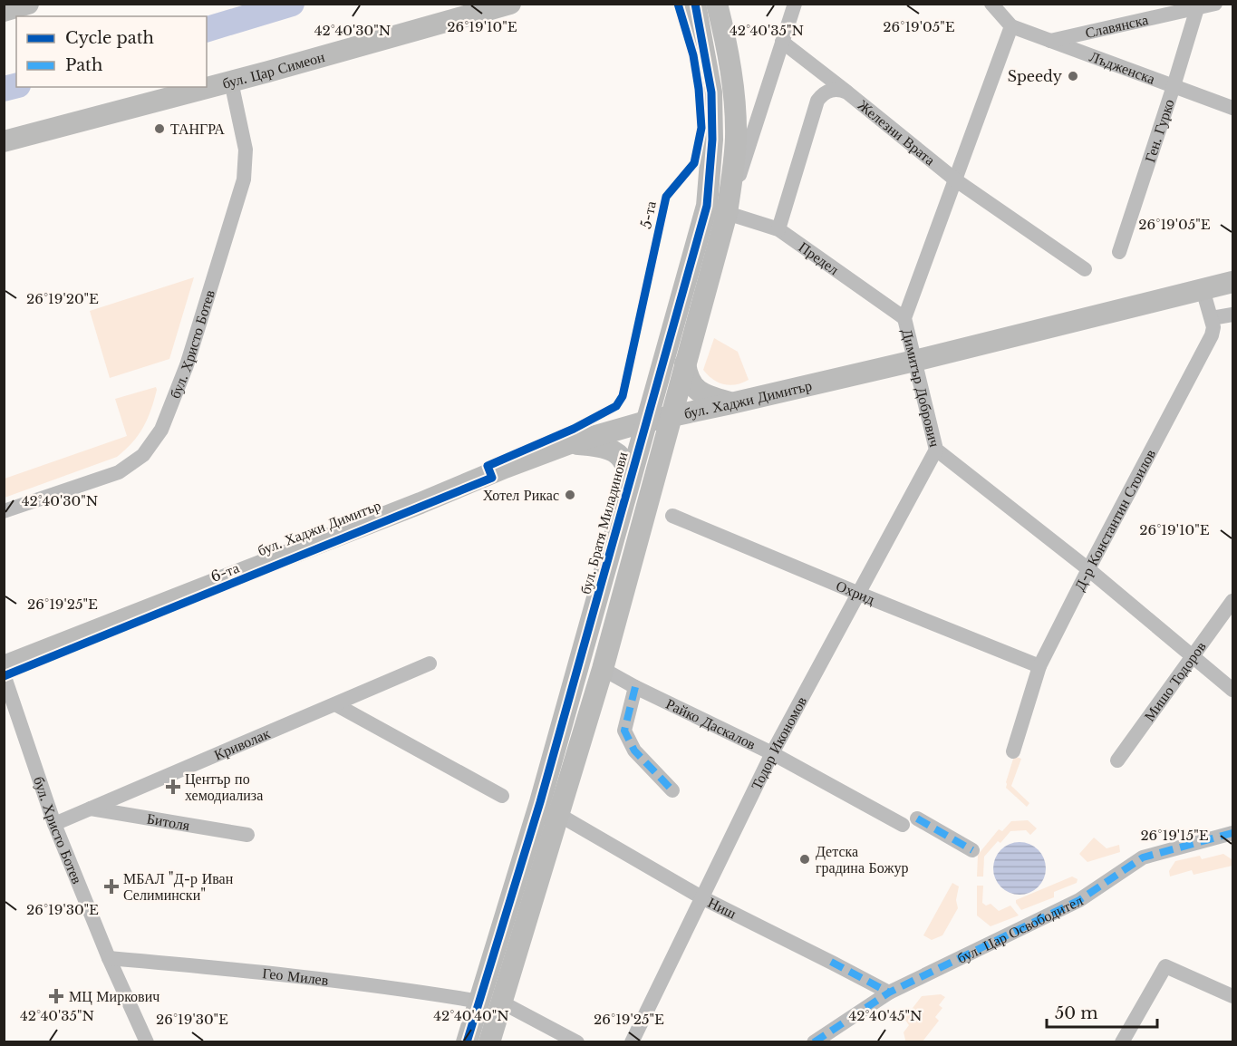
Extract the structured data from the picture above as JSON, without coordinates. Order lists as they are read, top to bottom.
{
  "streets": {
    "main road": ["бул. Цар Симеон", "бул. Хаджи Димитър", "бул. Братя Миладинови"],
    "street": [
      "Славянска",
      "Лъдженска",
      "Ген. Гурко",
      "Железни Врата",
      "Предел",
      "бул. Христо Ботев",
      "Димитър Добрович",
      "Д-р Константин Стоилов",
      "Охрид",
      "Мишо Тодоров",
      "Райко Даскалов",
      "Тодор Икономов",
      "Криволак",
      "Битоля",
      "Ниш",
      "бул. Цар Освободител",
      "Гео Милев"
    ],
    "cycle path": ["5-та"]
  },
  "crossings": [
    ["Славянска", "Лъдженска"],
    ["Славянска", "Ген. Гурко"],
    ["Лъдженска", "Ген. Гурко"],
    ["Лъдженска", "Димитър Добрович"],
    ["бул. Цар Симеон", "бул. Христо Ботев"],
    ["Железни Врата", "Предел"],
    ["Железни Врата", "Димитър Добрович"],
    ["Предел", "Димитър Добрович"],
    ["Предел", "бул. Братя Миладинови"],
    ["бул. Христо Ботев", "Криволак"],
    ["бул. Христо Ботев", "Гео Милев"],
    ["Димитър Добрович", "бул. Хаджи Димитър"],
    ["Димитър Добрович", "Д-р Константин Стоилов"],
    ["Димитър Добрович", "Мишо Тодоров"],
    ["Димитър Добрович", "Тодор Икономов"],
    ["бул. Хаджи Димитър", "Д-р Константин Стоилов"],
    ["бул. Хаджи Димитър", "бул. Братя Миладинови"],
    ["Д-р Константин Стоилов", "Охрид"],
    ["бул. Братя Миладинови", "Райко Даскалов"],
    ["бул. Братя Миладинови", "Ниш"],
    ["бул. Братя Миладинови", "Гео Милев"],
    ["Охрид", "Тодор Икономов"],
    ["Райко Даскалов", "Тодор Икономов"],
    ["Тодор Икономов", "Ниш"],
    ["Криволак", "Битоля"],
    ["Ниш", "бул. Цар Освободител"]
  ],
  "places": {
    "other": [
      "Speedy",
      "ТАНГРА",
      "Хотел Рикас",
      "Детска градина Божур"
    ],
    "health": ["Център по хемодиализа", "МБАЛ \"Д-р Иван Селимински\"", "МЦ Миркович"]
  },
  "legend": ["Cycle path", "Path"],
  "scale_bar": "50 m",
  "coordinates": [
    "26°19'10\"E",
    "26°19'05\"E",
    "42°40'30\"N",
    "42°40'35\"N",
    "26°19'20\"E",
    "26°19'25\"E",
    "26°19'15\"E",
    "26°19'30\"E",
    "42°40'40\"N",
    "42°40'45\"N"
  ]
}
